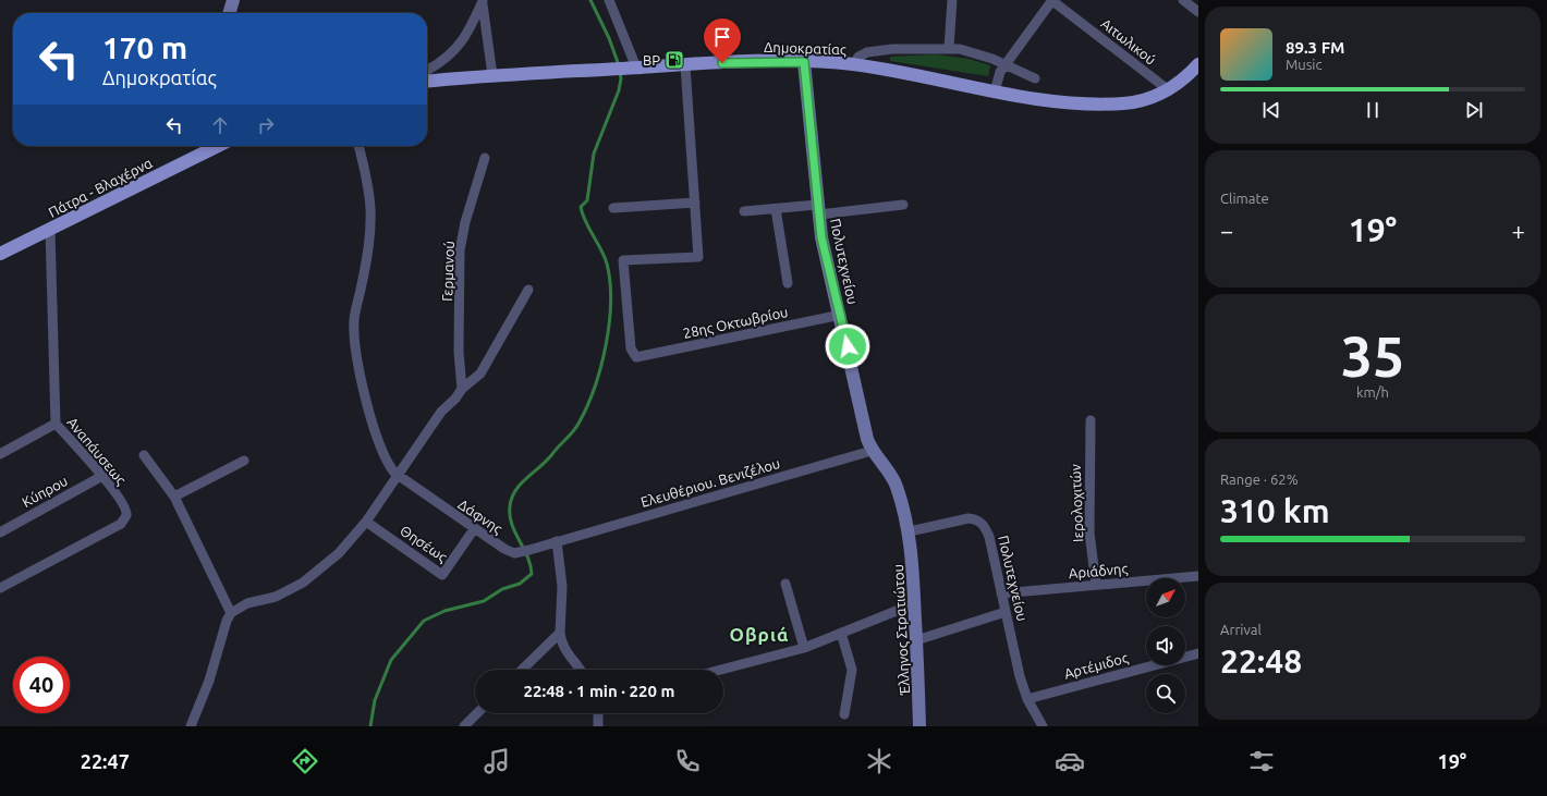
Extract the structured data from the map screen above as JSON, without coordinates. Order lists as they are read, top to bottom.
{
  "streets": {
    "main road": ["Δημοκρατίας", "Πάτρα - Βλαχέρνα"],
    "street": [
      "Αιτωλικού",
      "Πολυτεχνείου",
      "Γερμανού",
      "28ης Οκτωβρίου",
      "Αναπάυσεως",
      "Ελευθέριου. Βενιζέλου",
      "Κύπρου",
      "Ιερολοχιτών",
      "Δάφνης",
      "Θησέως",
      "Αριάδνης",
      "Έλληνος Στρατιώτου",
      "Αρτέμιδος"
    ]
  },
  "crossings": [
    ["Αιτωλικού", "Δημοκρατίας"],
    ["Δημοκρατίας", "Πολυτεχνείου"],
    ["Πάτρα - Βλαχέρνα", "Αναπάυσεως"],
    ["Πολυτεχνείου", "28ης Οκτωβρίου"],
    ["Πολυτεχνείου", "Ελευθέριου. Βενιζέλου"],
    ["Πολυτεχνείου", "Αριάδνης"],
    ["Πολυτεχνείου", "Έλληνος Στρατιώτου"],
    ["Πολυτεχνείου", "Αρτέμιδος"],
    ["Αναπάυσεως", "Κύπρου"],
    ["Ελευθέριου. Βενιζέλου", "Δάφνης"],
    ["Ιερολοχιτών", "Αριάδνης"],
    ["Δάφνης", "Θησέως"]
  ],
  "districts": ["Οβριά"],
  "places": {
    "fuel station": ["BP"]
  },
  "north": "top right",
  "page": {
    "turn": ["170 m", "Δημοκρατίας"],
    "song": ["89.3 FM", "Music"],
    "tile": [
      "Climate",
      ["35", "km/h"],
      ["Range · 62%", "310 km"],
      ["Arrival", "22:48"]
    ],
    "heat": ["−", "19°", "+"],
    "limit": "40",
    "trip": "22:48 · 1 min · 220 m",
    "tabs": ["22:47", "19°"]
  }
}
